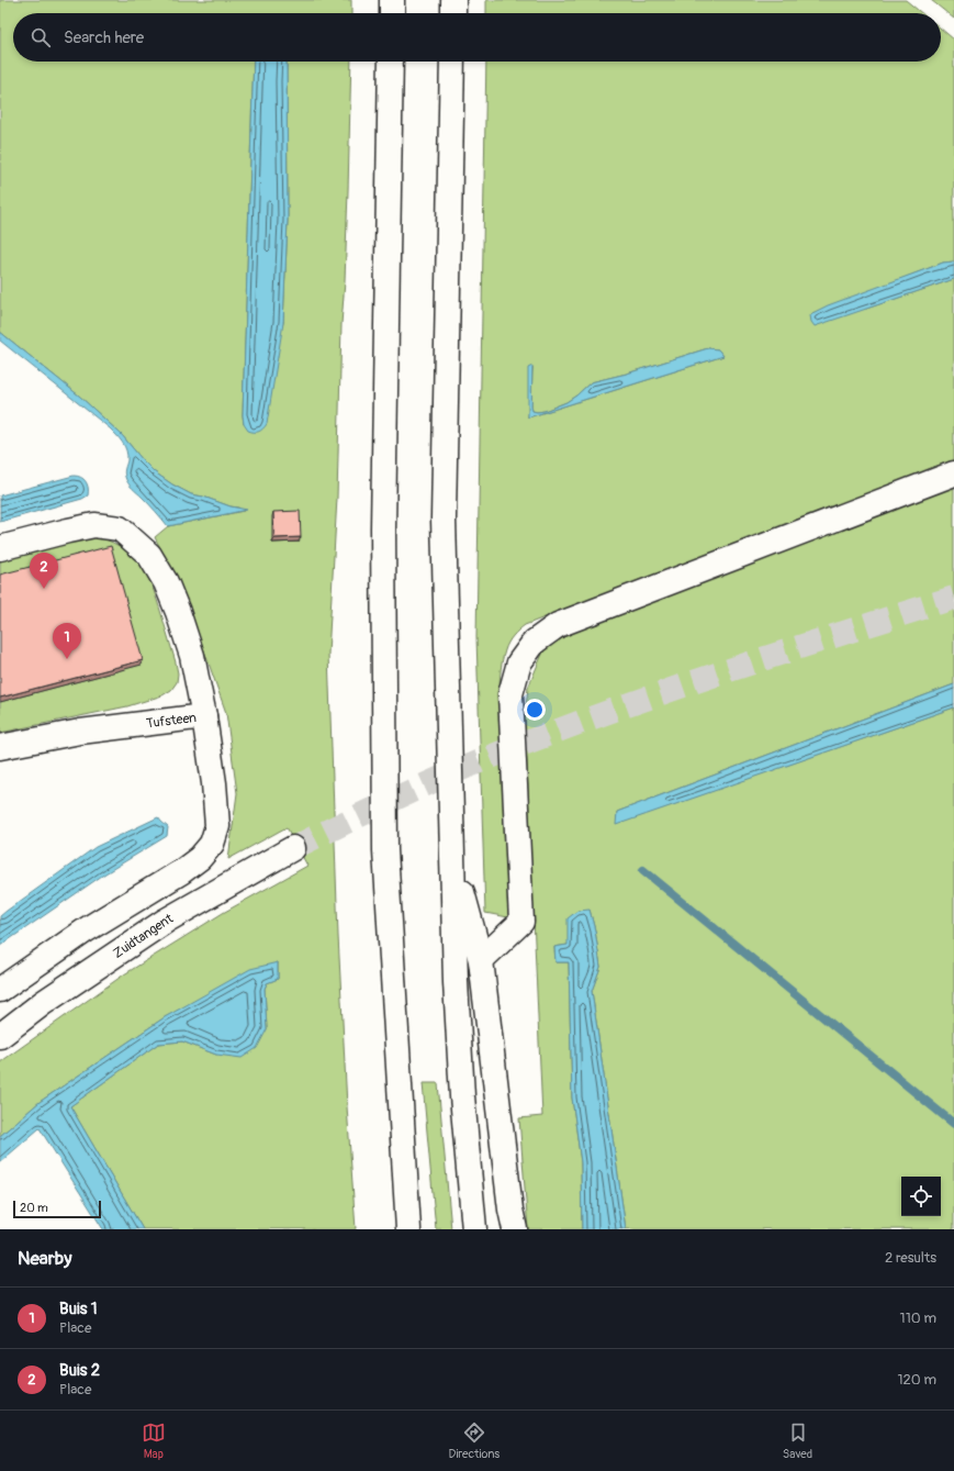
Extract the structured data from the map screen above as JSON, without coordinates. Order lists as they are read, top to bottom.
{
  "streets": {
    "main road": ["Tufsteen", "Zuidtangent"]
  },
  "scale_bar": "20 m",
  "page": {
    "search": "Search here",
    "pins": ["2", "1"],
    "scale": "20 m",
    "heading": ["Nearby", "2 results"],
    "list": [
      {
        "mark": "1",
        "name": "Buis 1",
        "note": "Place",
        "value": "110 m"
      },
      {
        "mark": "2",
        "name": "Buis 2",
        "note": "Place",
        "value": "120 m"
      }
    ],
    "nav": ["Map", "Directions", "Saved"]
  }
}
